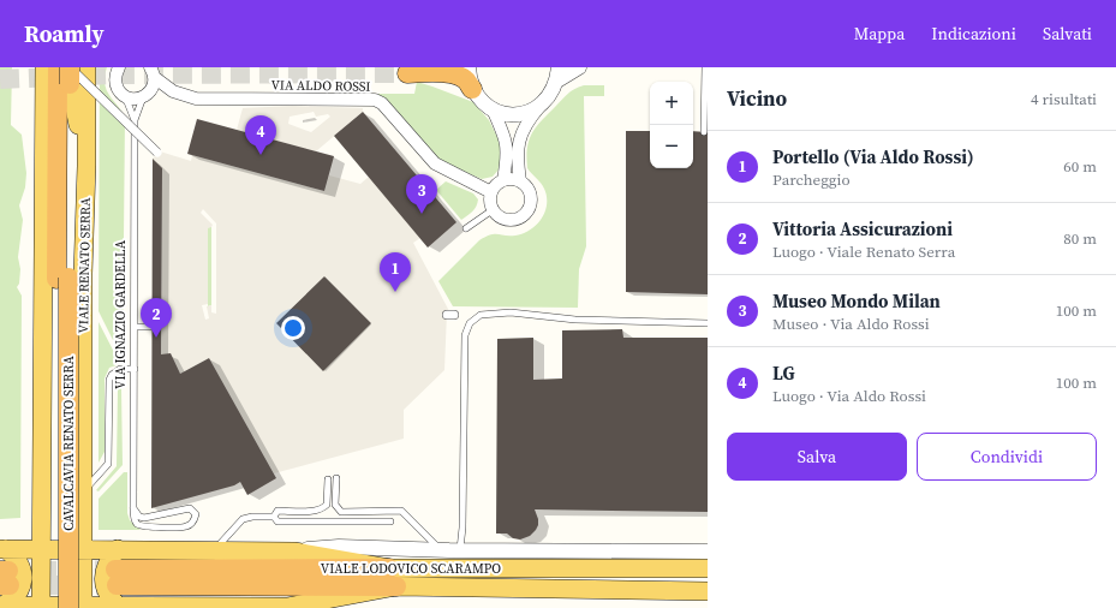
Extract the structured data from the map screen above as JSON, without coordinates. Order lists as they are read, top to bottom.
{
  "streets": {
    "highway": ["CAVALCAVIA RENATO SERRA", "VIALE LODOVICO SCARAMPO"],
    "main road": ["VIALE RENATO SERRA"],
    "street": ["VIA ALDO ROSSI", "VIA IGNAZIO GARDELLA"]
  },
  "crossings": [
    ["VIA ALDO ROSSI", "VIA IGNAZIO GARDELLA"],
    ["VIALE RENATO SERRA", "CAVALCAVIA RENATO SERRA"],
    ["VIALE RENATO SERRA", "VIALE LODOVICO SCARAMPO"]
  ],
  "page": {
    "header": "Roamly",
    "nav": ["Mappa", "Indicazioni", "Salvati"],
    "heading": ["Vicino", "4 risultati"],
    "map_buttons": ["+", "−"],
    "pins": [
      "4",
      "3",
      "1",
      "2"
    ],
    "list": [
      {
        "mark": "1",
        "name": "Portello (Via Aldo Rossi)",
        "note": "Parcheggio",
        "value": "60 m"
      },
      {
        "mark": "2",
        "name": "Vittoria Assicurazioni",
        "note": "Luogo · Viale Renato Serra",
        "value": "80 m"
      },
      {
        "mark": "3",
        "name": "Museo Mondo Milan",
        "note": "Museo · Via Aldo Rossi",
        "value": "100 m"
      },
      {
        "mark": "4",
        "name": "LG",
        "note": "Luogo · Via Aldo Rossi",
        "value": "100 m"
      }
    ],
    "buttons": ["Salva", "Condividi"]
  }
}
